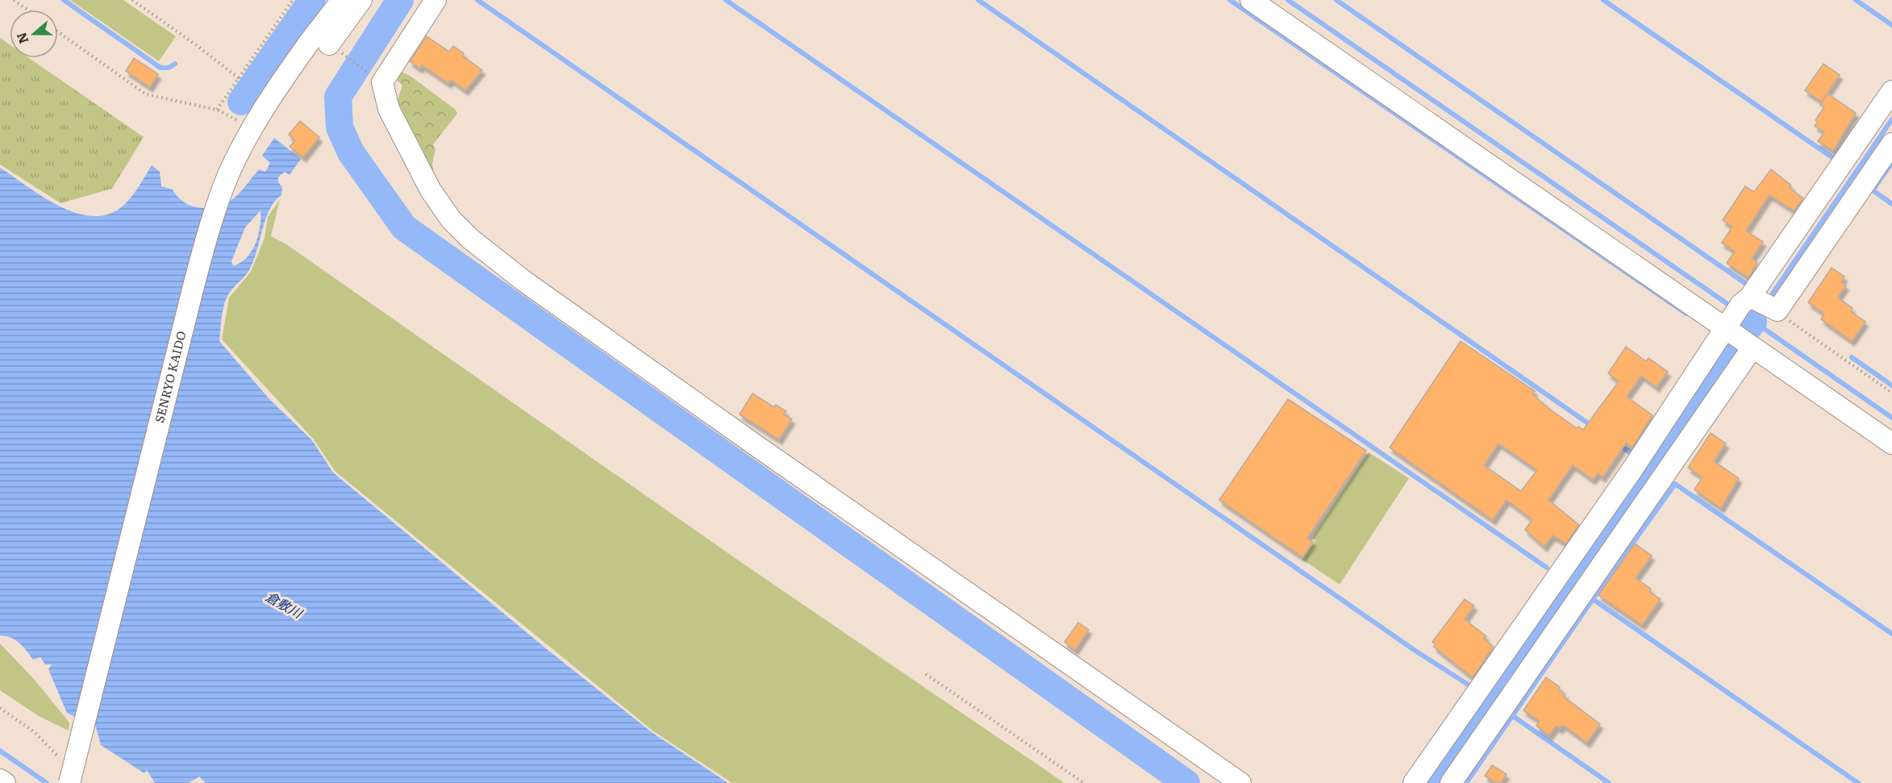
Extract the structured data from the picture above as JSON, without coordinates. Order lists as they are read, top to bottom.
{
  "streets": {
    "street": ["SENRYO KAIDO"]
  },
  "water": ["倉敷川"],
  "north": "left"
}
